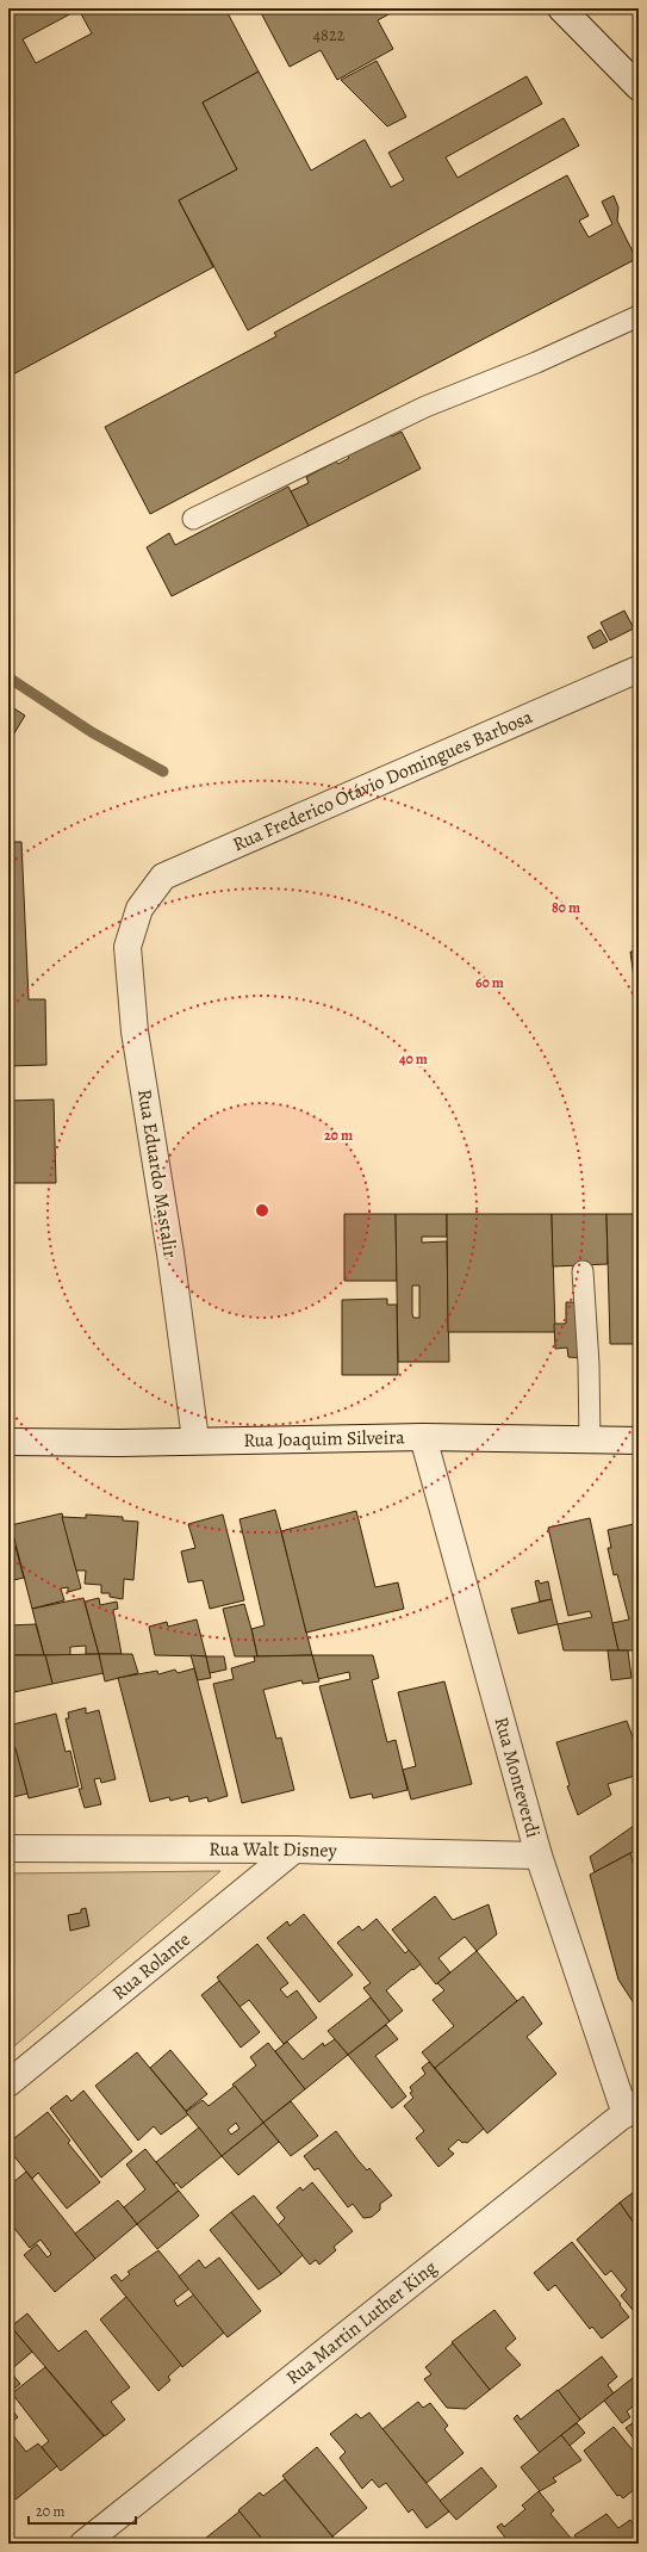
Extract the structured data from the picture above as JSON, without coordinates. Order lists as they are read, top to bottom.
{
  "streets": {
    "street": [
      "Rua Frederico Otávio Domingues Barbosa",
      "Rua Eduardo Mastalir",
      "Rua Joaquim Silveira",
      "Rua Monteverdi",
      "Rua Walt Disney",
      "Rua Rolante",
      "Rua Martin Luther King"
    ]
  },
  "crossings": [
    ["Rua Frederico Otávio Domingues Barbosa", "Rua Eduardo Mastalir"],
    ["Rua Eduardo Mastalir", "Rua Joaquim Silveira"],
    ["Rua Joaquim Silveira", "Rua Monteverdi"],
    ["Rua Monteverdi", "Rua Walt Disney"],
    ["Rua Monteverdi", "Rua Martin Luther King"],
    ["Rua Walt Disney", "Rua Rolante"]
  ],
  "house_numbers": ["4822"],
  "scale_bar": "20 m",
  "rings": [
    "80 m",
    "60 m",
    "40 m",
    "20 m"
  ]
}
